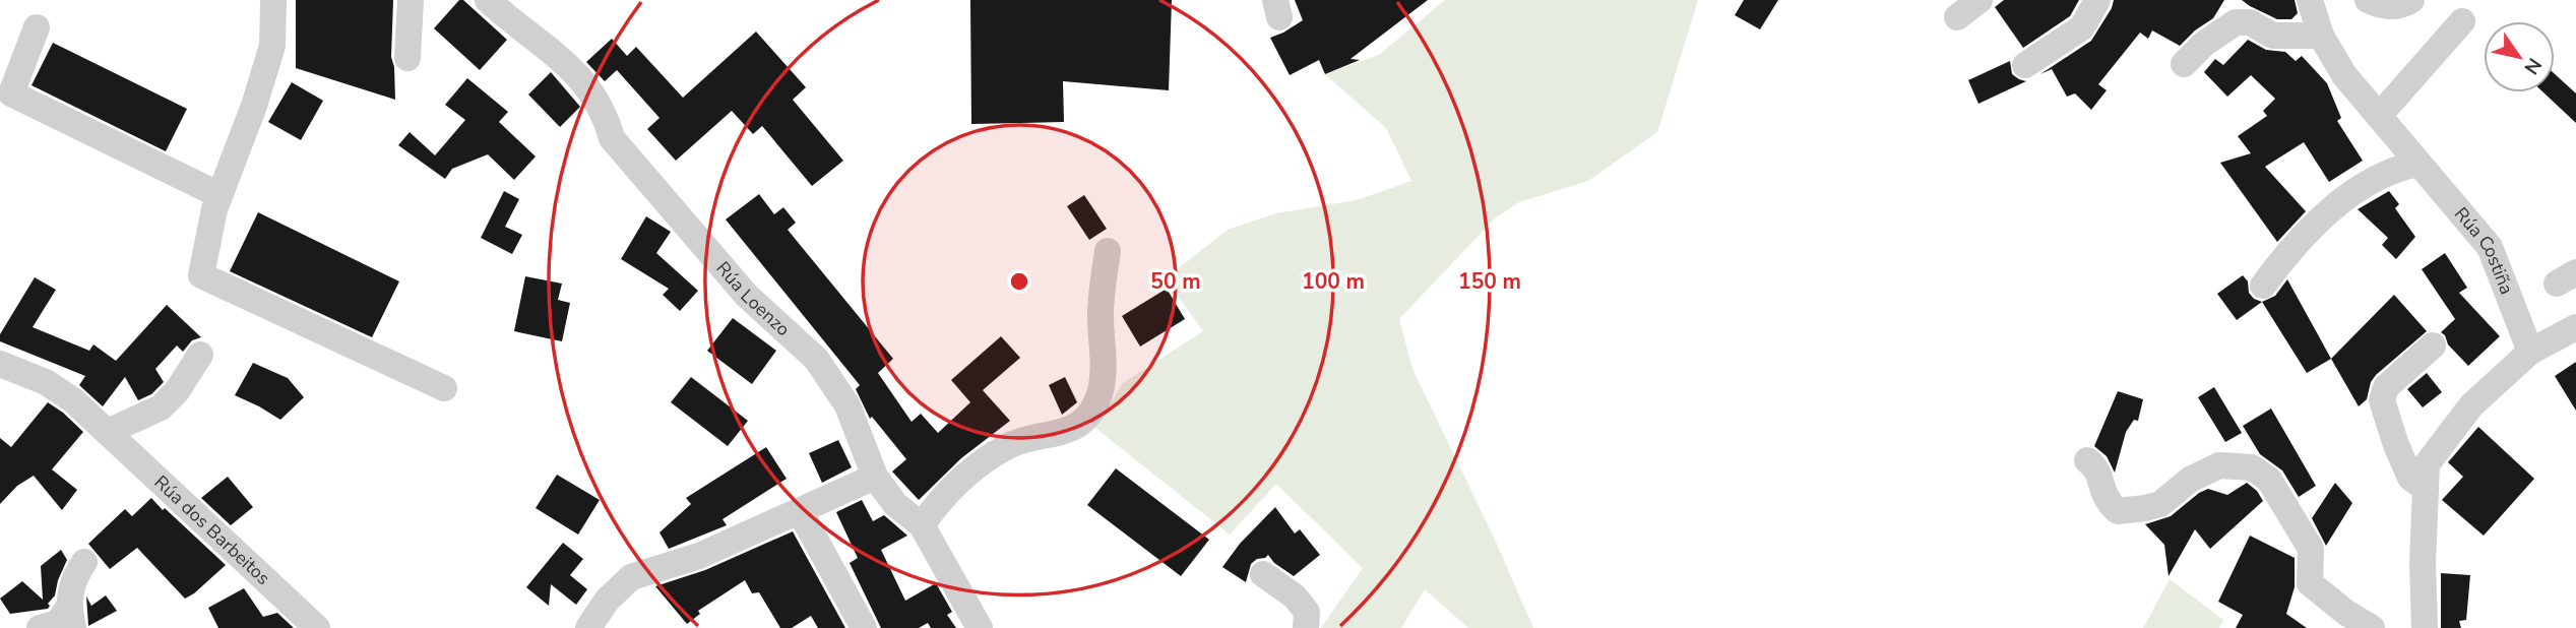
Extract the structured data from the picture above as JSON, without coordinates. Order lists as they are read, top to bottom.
{
  "streets": {
    "street": ["Rúa Costiña", "Rúa Loenzo", "Rúa dos Barbeitos"]
  },
  "north": "bottom right",
  "rings": ["50 m", "100 m", "150 m"]
}
